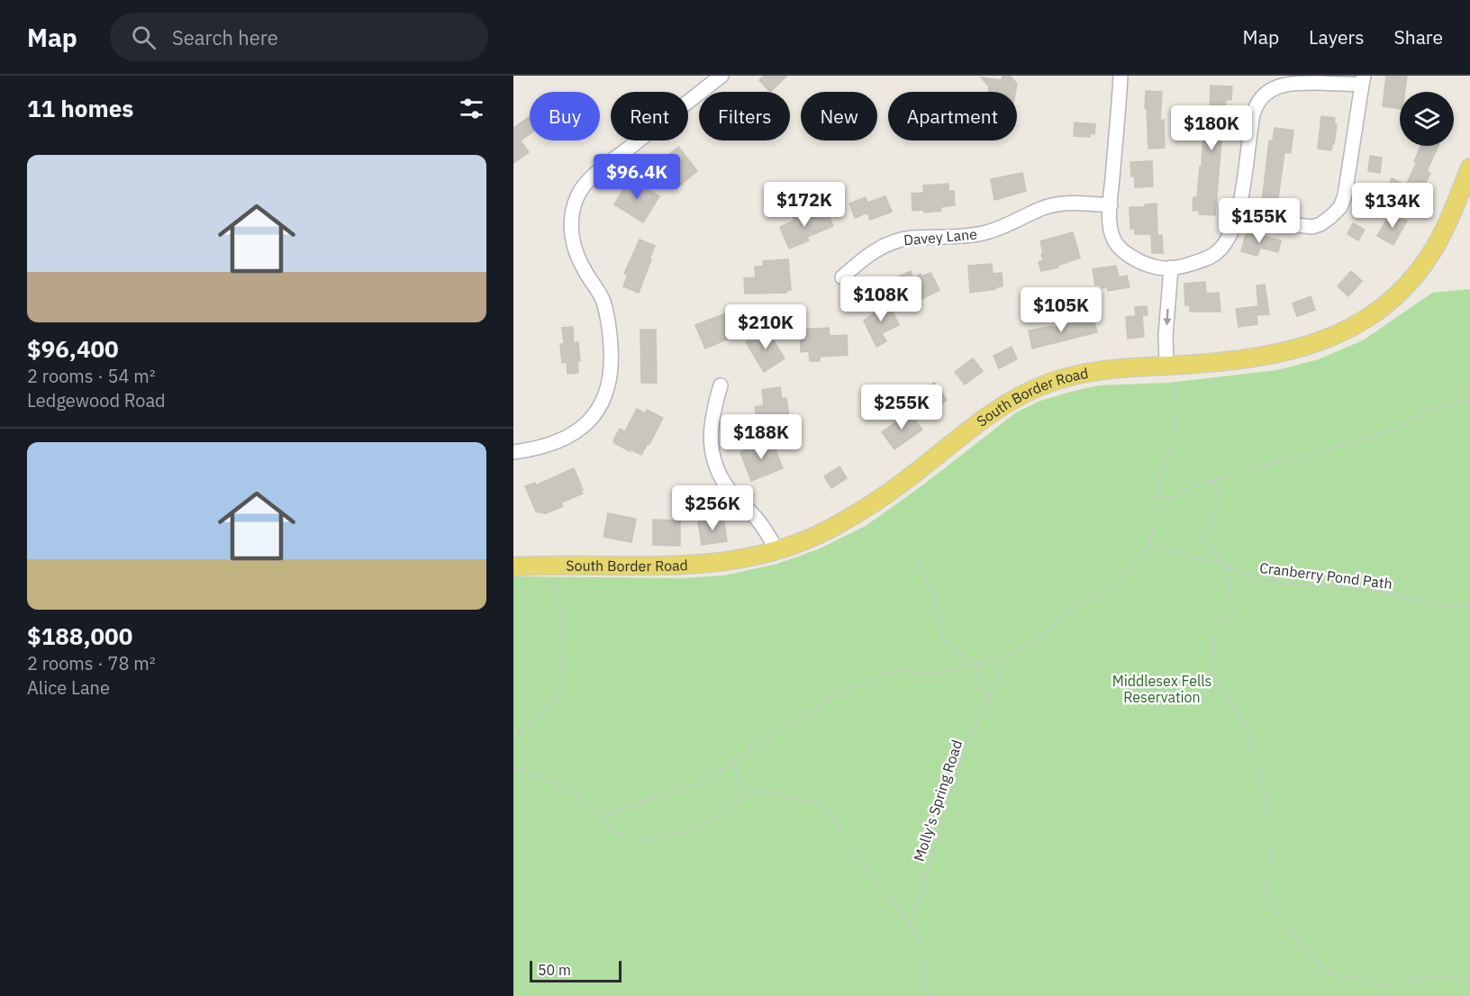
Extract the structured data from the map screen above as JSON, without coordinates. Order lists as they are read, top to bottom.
{
  "streets": {
    "main road": ["South Border Road"],
    "street": ["Davey Lane"],
    "path": ["Cranberry Pond Path", "Molly's Spring Road"]
  },
  "parks": ["Middlesex Fells Reservation"],
  "scale_bar": "50 m",
  "page": {
    "header": "Map",
    "search": "Search here",
    "nav": ["Map", "Layers", "Share"],
    "heading": "11 homes",
    "chip": [
      "Buy",
      "Rent",
      "Filters",
      "New",
      "Apartment"
    ],
    "price": [
      "$180K",
      "$96.4K",
      "$172K",
      "$134K",
      "$155K",
      "$108K",
      "$105K",
      "$210K",
      "$255K",
      "$188K",
      "$256K"
    ],
    "list": [
      {
        "name": "$96,400",
        "note": "2 rooms · 54 m² · Ledgewood Road"
      },
      {
        "name": "$188,000",
        "note": "2 rooms · 78 m² · Alice Lane"
      }
    ],
    "scale": "50 m"
  }
}
